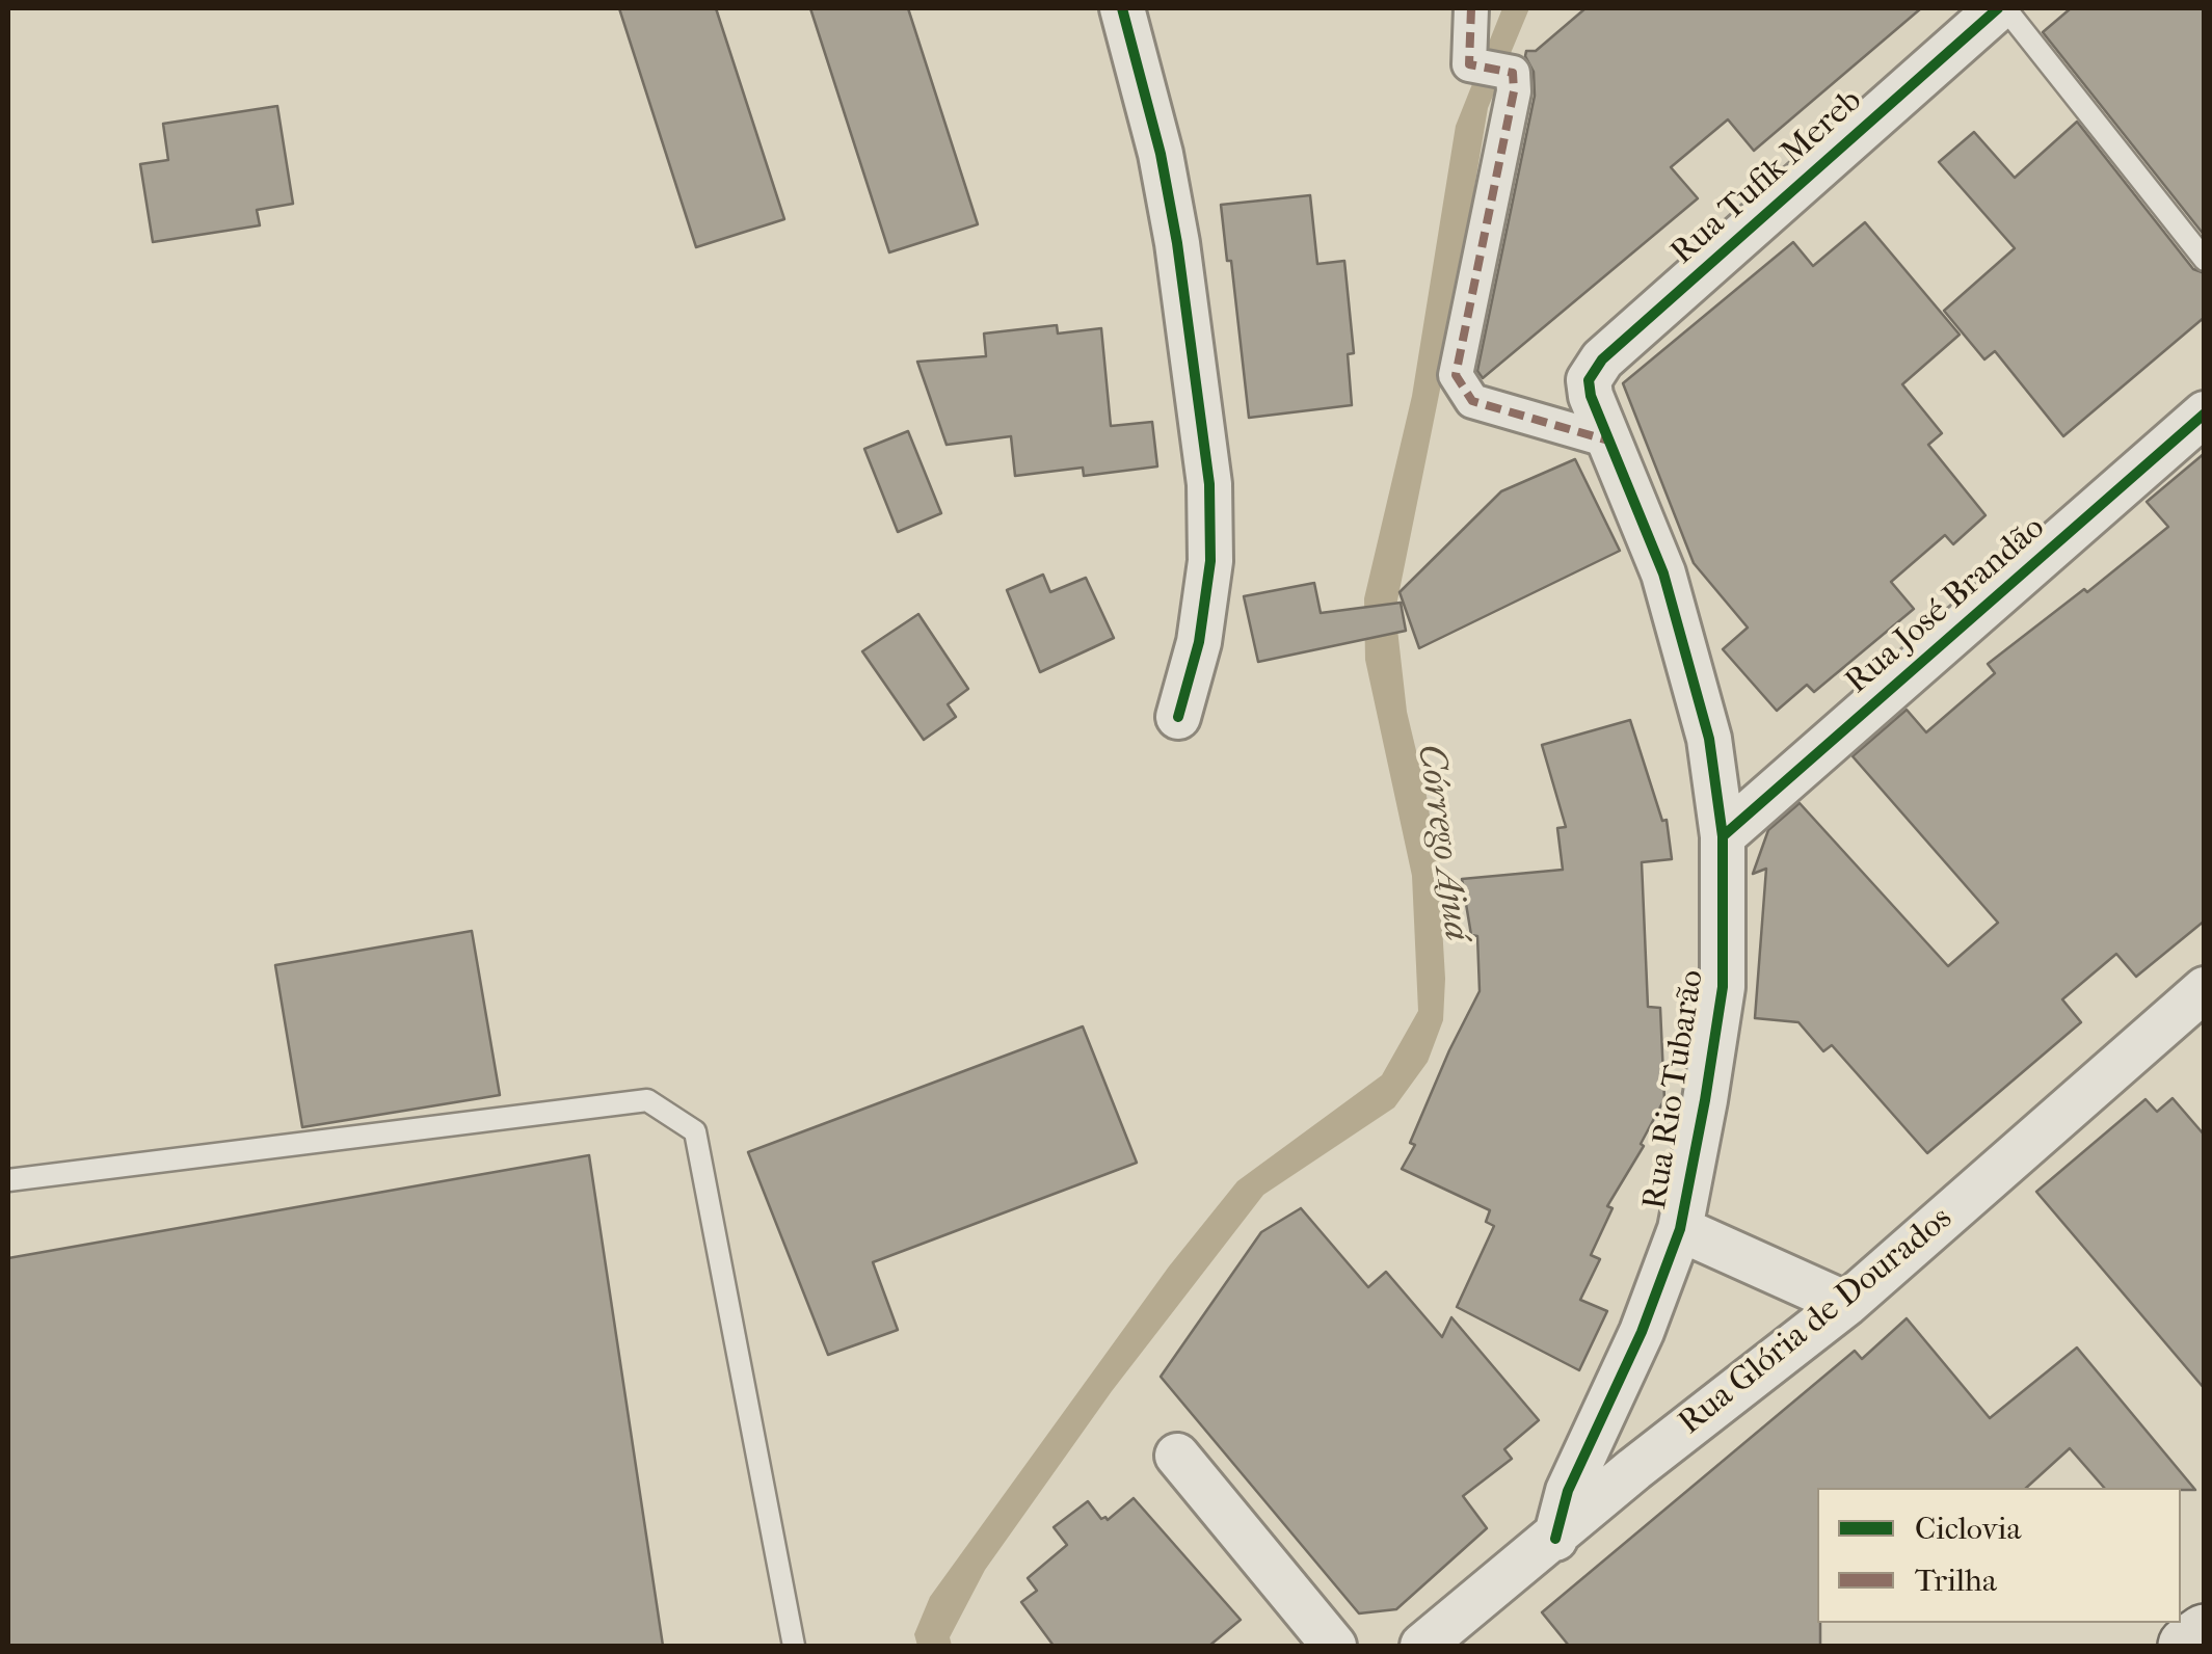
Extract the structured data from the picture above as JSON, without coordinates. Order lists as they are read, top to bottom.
{
  "streets": {
    "street": [
      "Rua Tufik Mereb",
      "Rua José Brandão",
      "Rua Rio Tubarão",
      "Rua Glória de Dourados"
    ]
  },
  "crossings": [
    ["Rua Tufik Mereb", "Rua Rio Tubarão"],
    ["Rua José Brandão", "Rua Rio Tubarão"],
    ["Rua Rio Tubarão", "Rua Glória de Dourados"]
  ],
  "water": ["Córrego Ajuá"],
  "legend": ["Ciclovia", "Trilha"]
}
